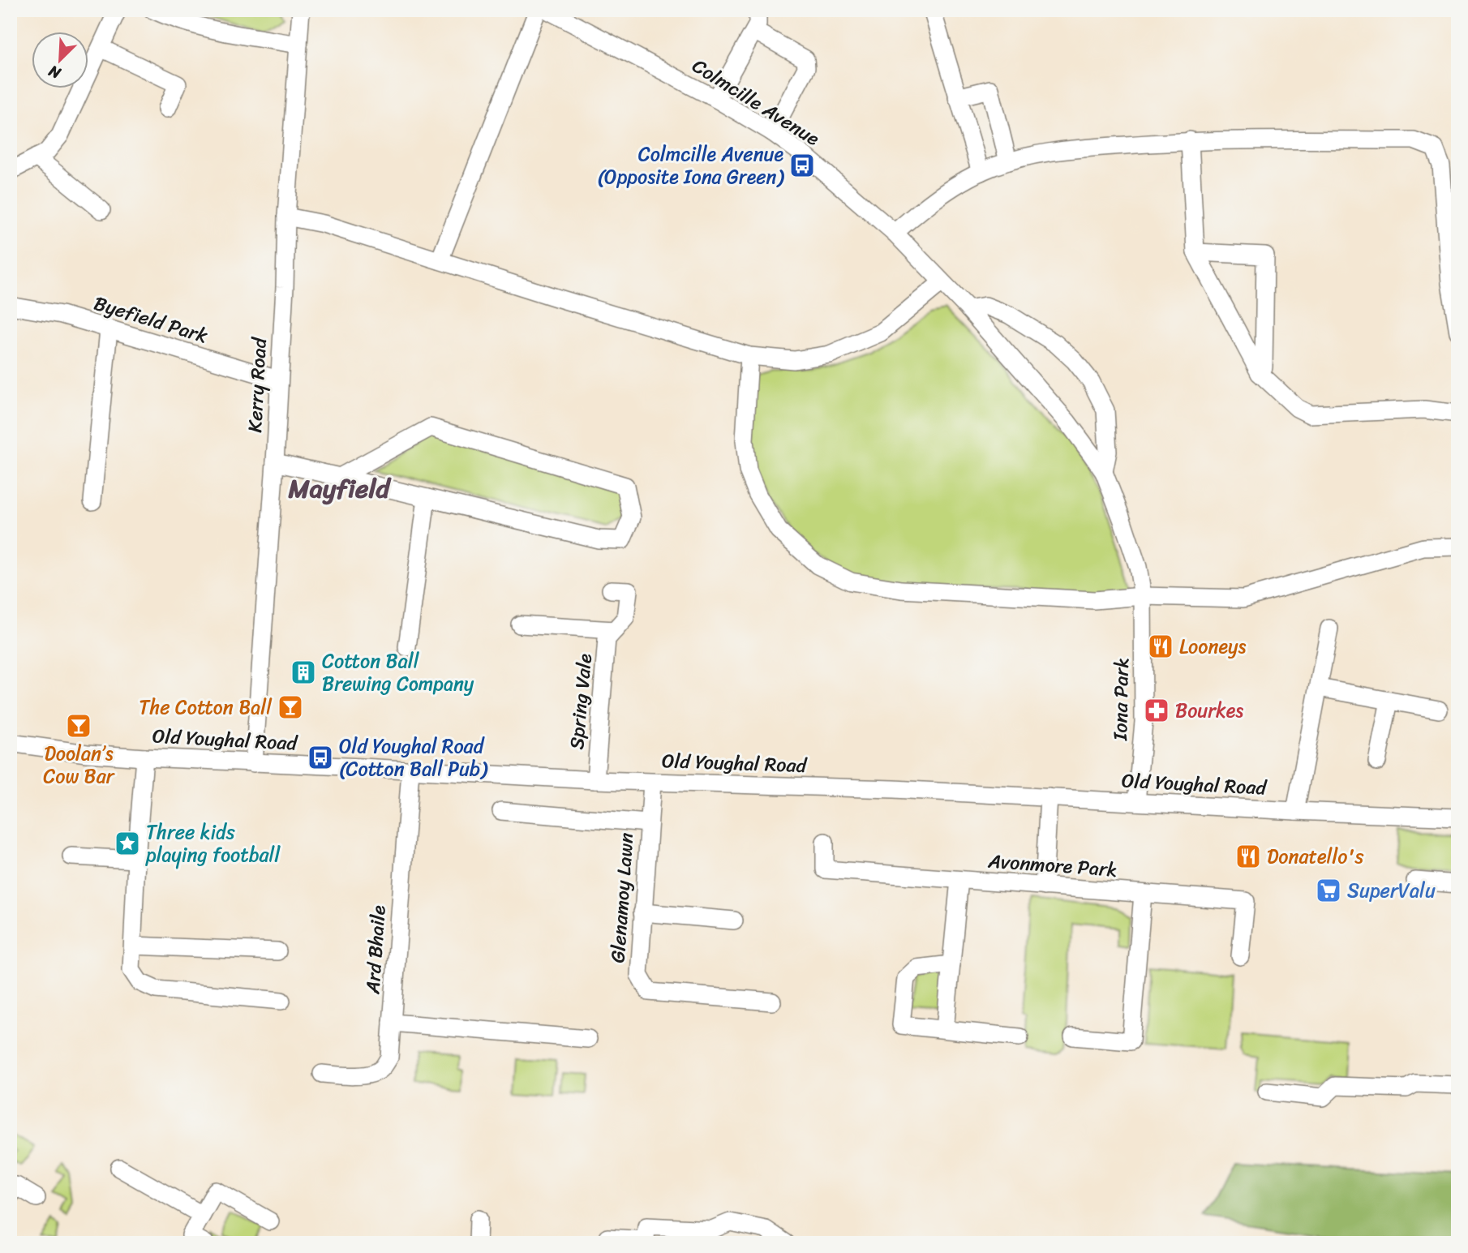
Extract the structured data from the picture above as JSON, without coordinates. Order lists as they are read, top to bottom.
{
  "streets": {
    "street": [
      "Colmcille Avenue",
      "Byefield Park",
      "Kerry Road",
      "Iona Park",
      "Spring Vale",
      "Old Youghal Road",
      "Avonmore Park",
      "Glenamoy Lawn",
      "Ard Bhaile"
    ]
  },
  "crossings": [
    ["Colmcille Avenue", "Iona Park"],
    ["Byefield Park", "Kerry Road"],
    ["Kerry Road", "Old Youghal Road"],
    ["Iona Park", "Old Youghal Road"],
    ["Spring Vale", "Old Youghal Road"],
    ["Old Youghal Road", "Glenamoy Lawn"],
    ["Old Youghal Road", "Ard Bhaile"]
  ],
  "districts": ["Mayfield"],
  "places": {
    "bus stop": ["Colmcille Avenue (Opposite Iona Green)", "Old Youghal Road (Cotton Ball Pub)"],
    "restaurant": ["Looneys", "Donatello's"],
    "building": ["Cotton Ball Brewing Company"],
    "bar": ["The Cotton Ball", "Doolan’s Cow Bar"],
    "pharmacy": ["Bourkes"],
    "place": ["Three kids playing football"],
    "supermarket": ["SuperValu"]
  },
  "north": "bottom left"
}
